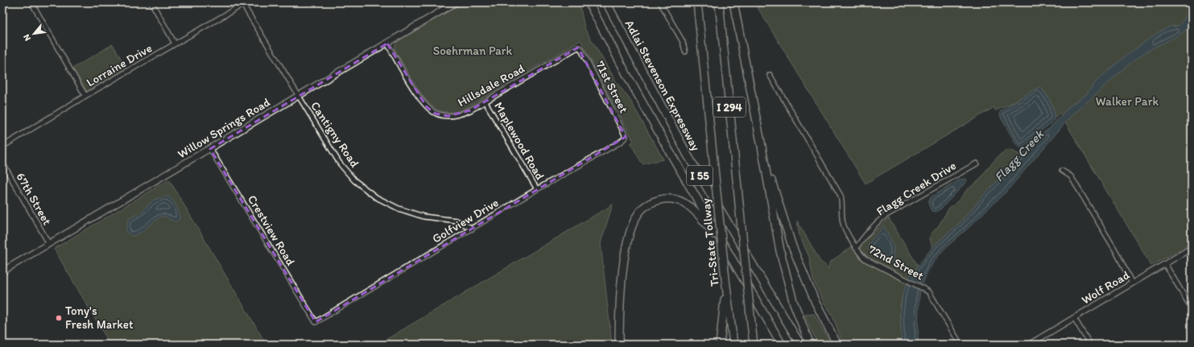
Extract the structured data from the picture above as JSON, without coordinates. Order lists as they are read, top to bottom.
{
  "streets": {
    "highway": [
      "Adlai Stevenson Expressway",
      "I 294",
      "I 55",
      "Tri-State Tollway"
    ],
    "main road": ["Willow Springs Road"],
    "street": [
      "Lorraine Drive",
      "Hillsdale Road",
      "71st Street",
      "Cantigny Road",
      "Maplewood Road",
      "Flagg Creek Drive",
      "67th Street",
      "Golfview Drive",
      "Crestview Road",
      "72nd Street",
      "Wolf Road"
    ]
  },
  "crossings": [
    ["Lorraine Drive", "Cantigny Road"],
    ["Hillsdale Road", "71st Street"],
    ["Hillsdale Road", "Willow Springs Road"],
    ["Hillsdale Road", "Maplewood Road"],
    ["71st Street", "Golfview Drive"],
    ["Willow Springs Road", "Cantigny Road"],
    ["Willow Springs Road", "67th Street"],
    ["Willow Springs Road", "Crestview Road"],
    ["Cantigny Road", "Golfview Drive"],
    ["Maplewood Road", "Golfview Drive"],
    ["Flagg Creek Drive", "72nd Street"],
    ["Golfview Drive", "Crestview Road"]
  ],
  "water": ["Flagg Creek"],
  "parks": ["Soehrman Park", "Walker Park"],
  "places": ["Tony's Fresh Market"],
  "north": "bottom left"
}
